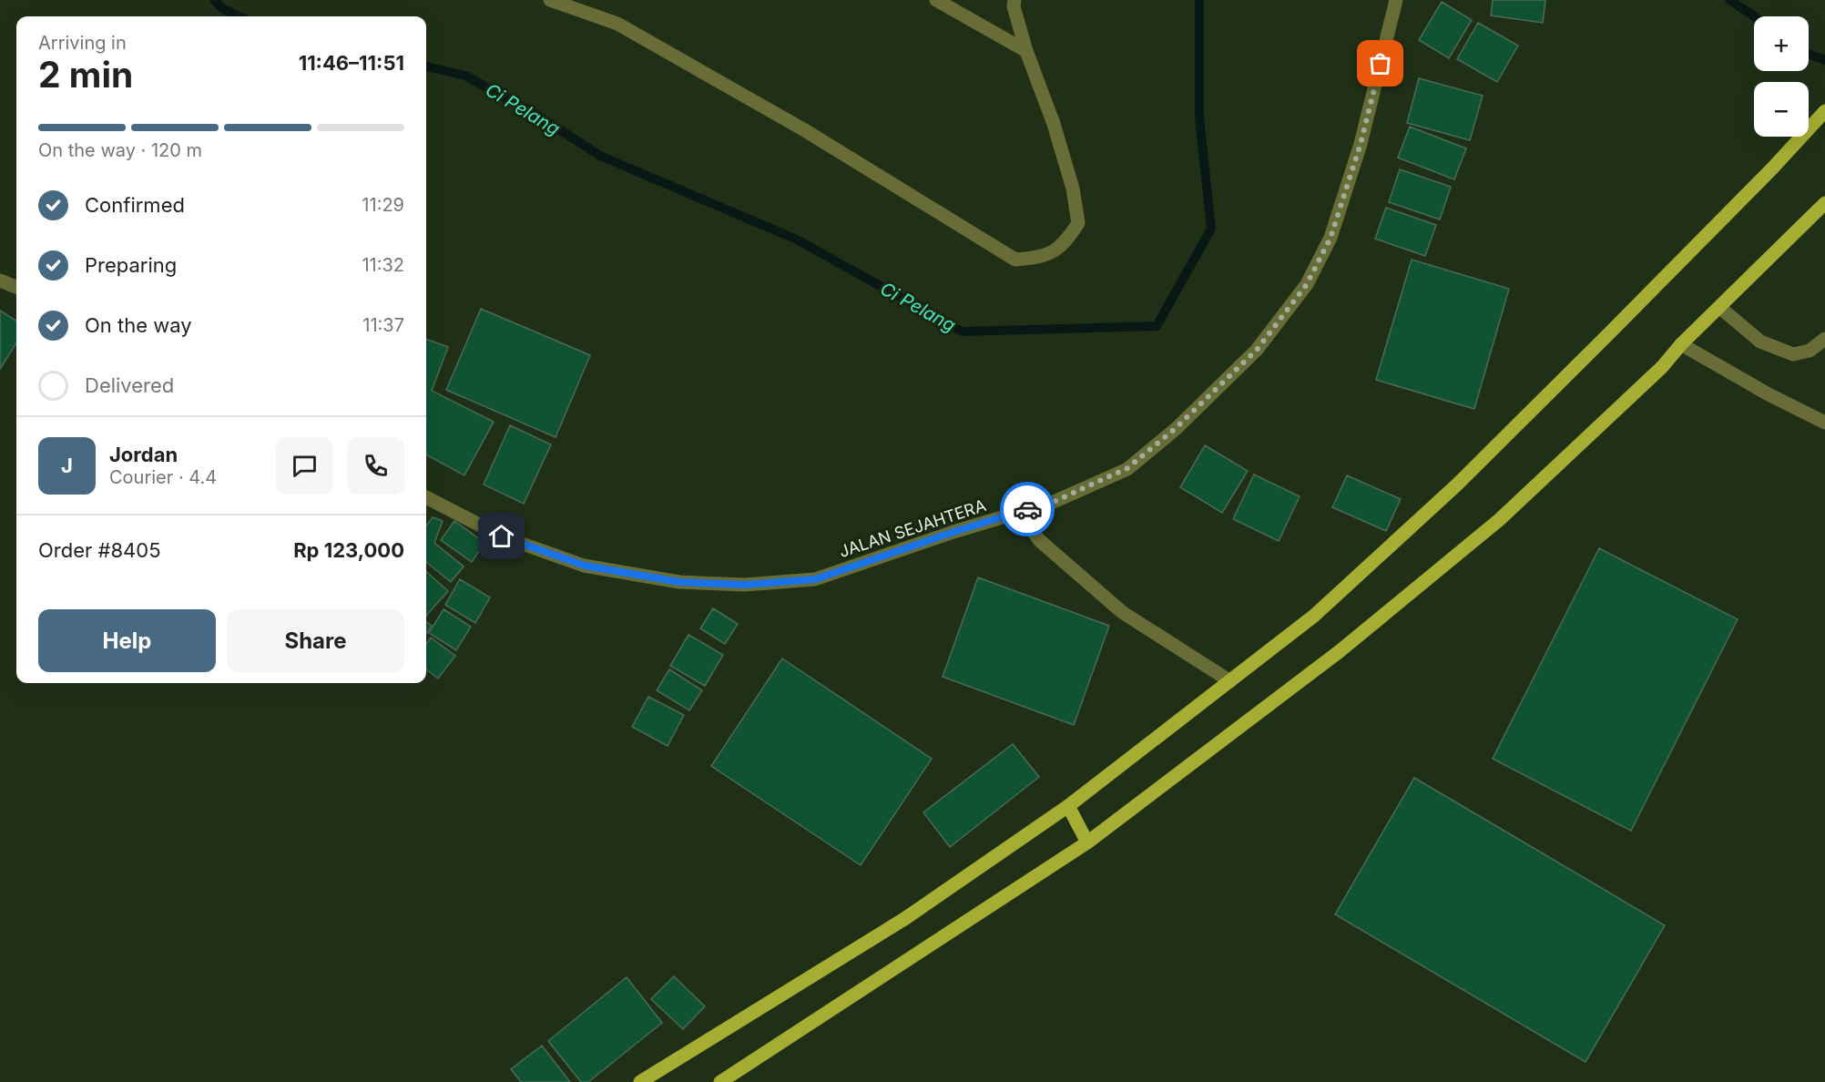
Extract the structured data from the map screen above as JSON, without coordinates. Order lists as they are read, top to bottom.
{
  "streets": {
    "street": ["JALAN SEJAHTERA"]
  },
  "water": ["Ci Pelang"],
  "page": {
    "map_buttons": ["+", "−"],
    "heading": ["2 min", "Arriving in", "11:46–11:51"],
    "panel": [
      "Jordan",
      "Courier · 4.4",
      "Order #8405",
      "Rp 123,000"
    ],
    "bar": "On the way · 120 m",
    "list": [
      ["Confirmed", "11:29"],
      ["Preparing", "11:32"],
      ["On the way", "11:37"],
      "Delivered"
    ],
    "round": "J",
    "buttons": ["Help", "Share"]
  }
}
